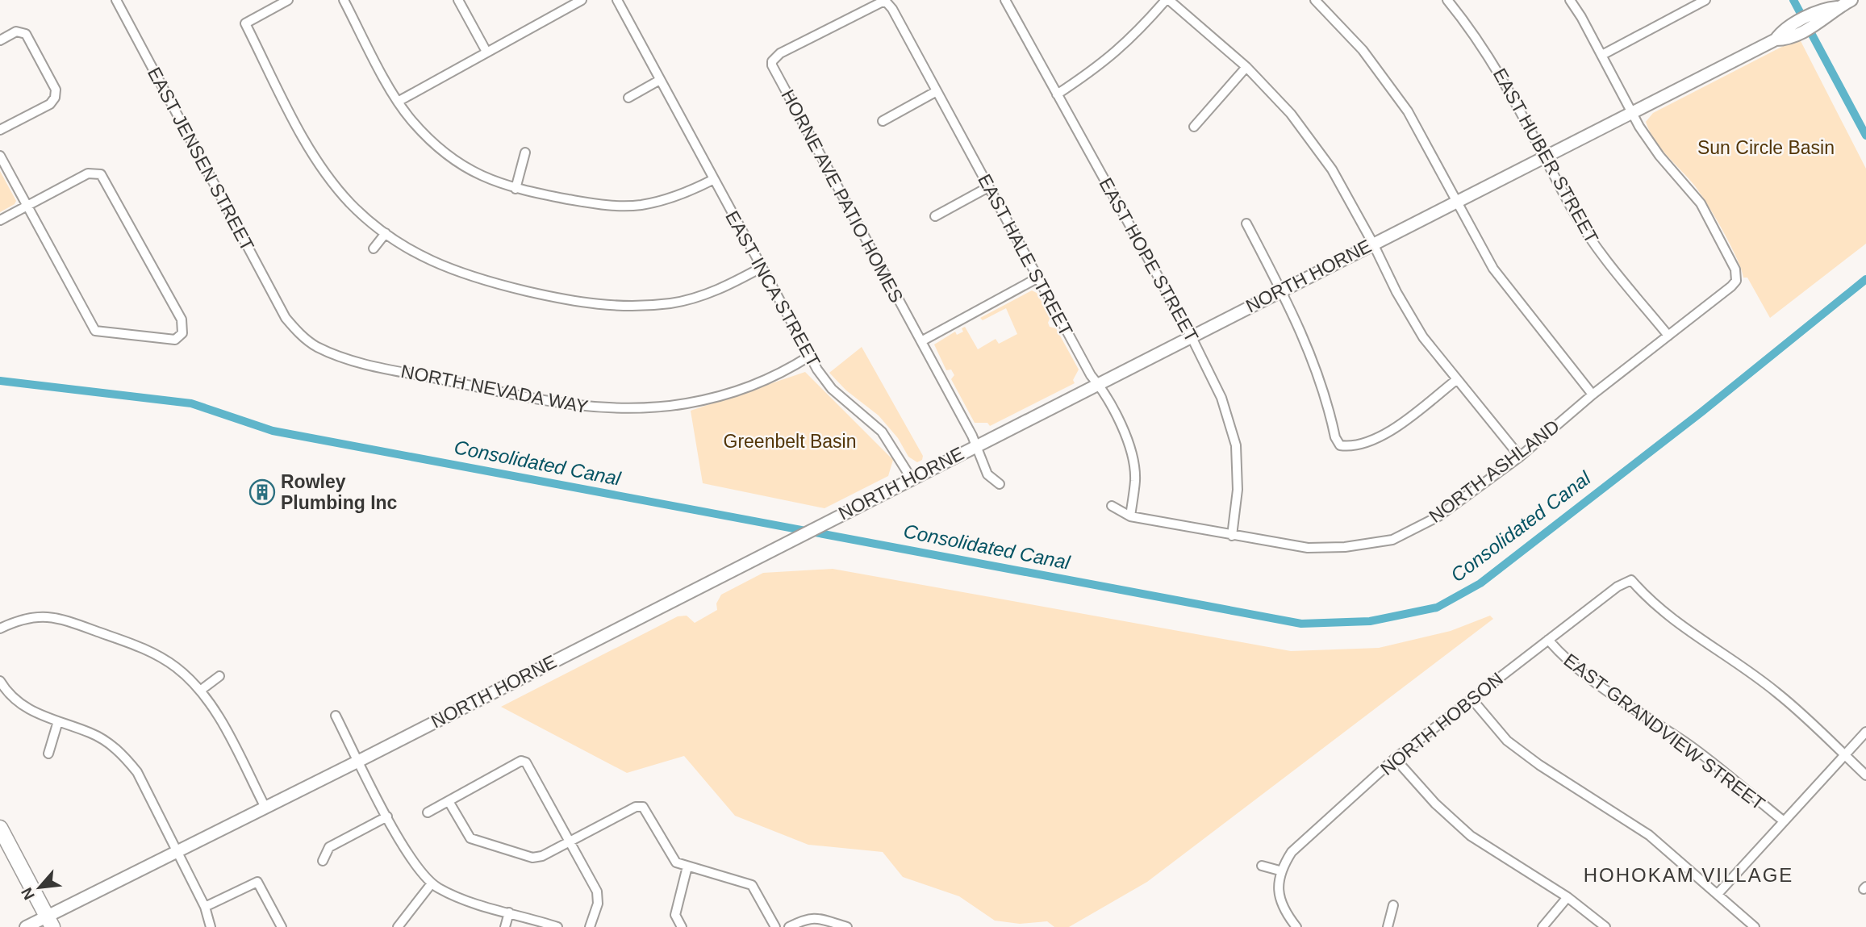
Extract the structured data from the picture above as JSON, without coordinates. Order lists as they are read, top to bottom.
{
  "streets": {
    "street": [
      "EAST HUBER STREET",
      "EAST JENSEN STREET",
      "HORNE AVE PATIO HOMES",
      "EAST HALE STREET",
      "EAST HOPE STREET",
      "NORTH HORNE",
      "EAST INCA STREET",
      "NORTH NEVADA WAY",
      "NORTH ASHLAND",
      "NORTH HOBSON",
      "EAST GRANDVIEW STREET"
    ]
  },
  "crossings": [
    ["EAST HUBER STREET", "NORTH HORNE"],
    ["EAST HUBER STREET", "NORTH ASHLAND"],
    ["EAST JENSEN STREET", "NORTH NEVADA WAY"],
    ["HORNE AVE PATIO HOMES", "EAST HALE STREET"],
    ["HORNE AVE PATIO HOMES", "NORTH HORNE"],
    ["EAST HALE STREET", "NORTH HORNE"],
    ["EAST HALE STREET", "NORTH ASHLAND"],
    ["EAST HOPE STREET", "NORTH HORNE"],
    ["EAST HOPE STREET", "NORTH ASHLAND"],
    ["NORTH HORNE", "EAST INCA STREET"],
    ["NORTH HORNE", "NORTH ASHLAND"],
    ["EAST INCA STREET", "NORTH NEVADA WAY"],
    ["NORTH HOBSON", "EAST GRANDVIEW STREET"]
  ],
  "districts": ["HOHOKAM VILLAGE"],
  "water": ["Consolidated Canal"],
  "parks": ["Sun Circle Basin", "Greenbelt Basin"],
  "places": {
    "building": ["Rowley Plumbing Inc"]
  },
  "north": "bottom left"
}
